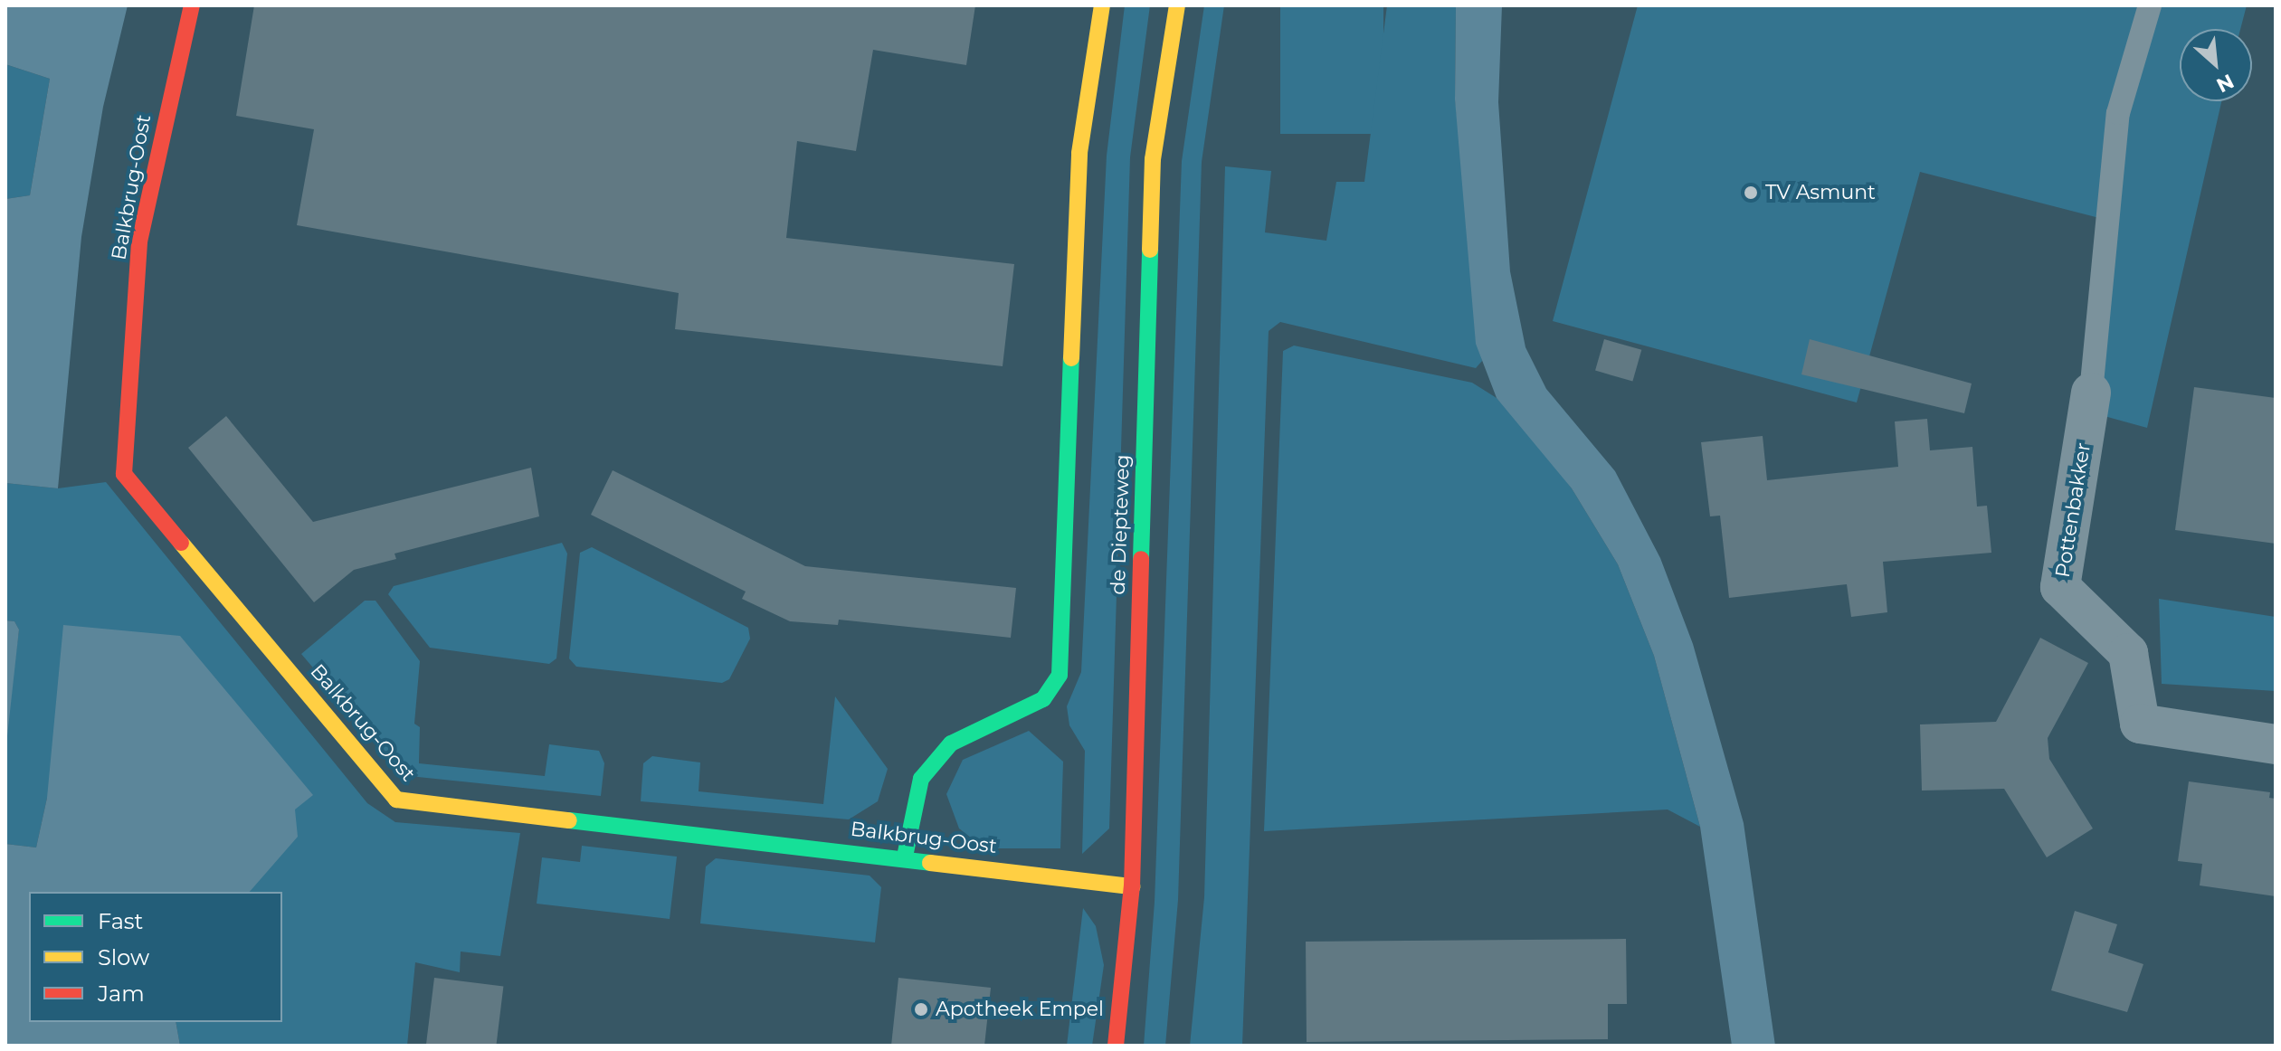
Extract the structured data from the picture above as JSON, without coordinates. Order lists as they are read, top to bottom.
{
  "streets": {
    "street": ["Balkbrug-Oost", "Pottenbakker", "de Diepteweg"]
  },
  "crossings": [
    ["Balkbrug-Oost", "de Diepteweg"]
  ],
  "places": ["TV Asmunt", "Apotheek Empel"],
  "legend": ["Fast", "Slow", "Jam"],
  "north": "bottom right"
}
